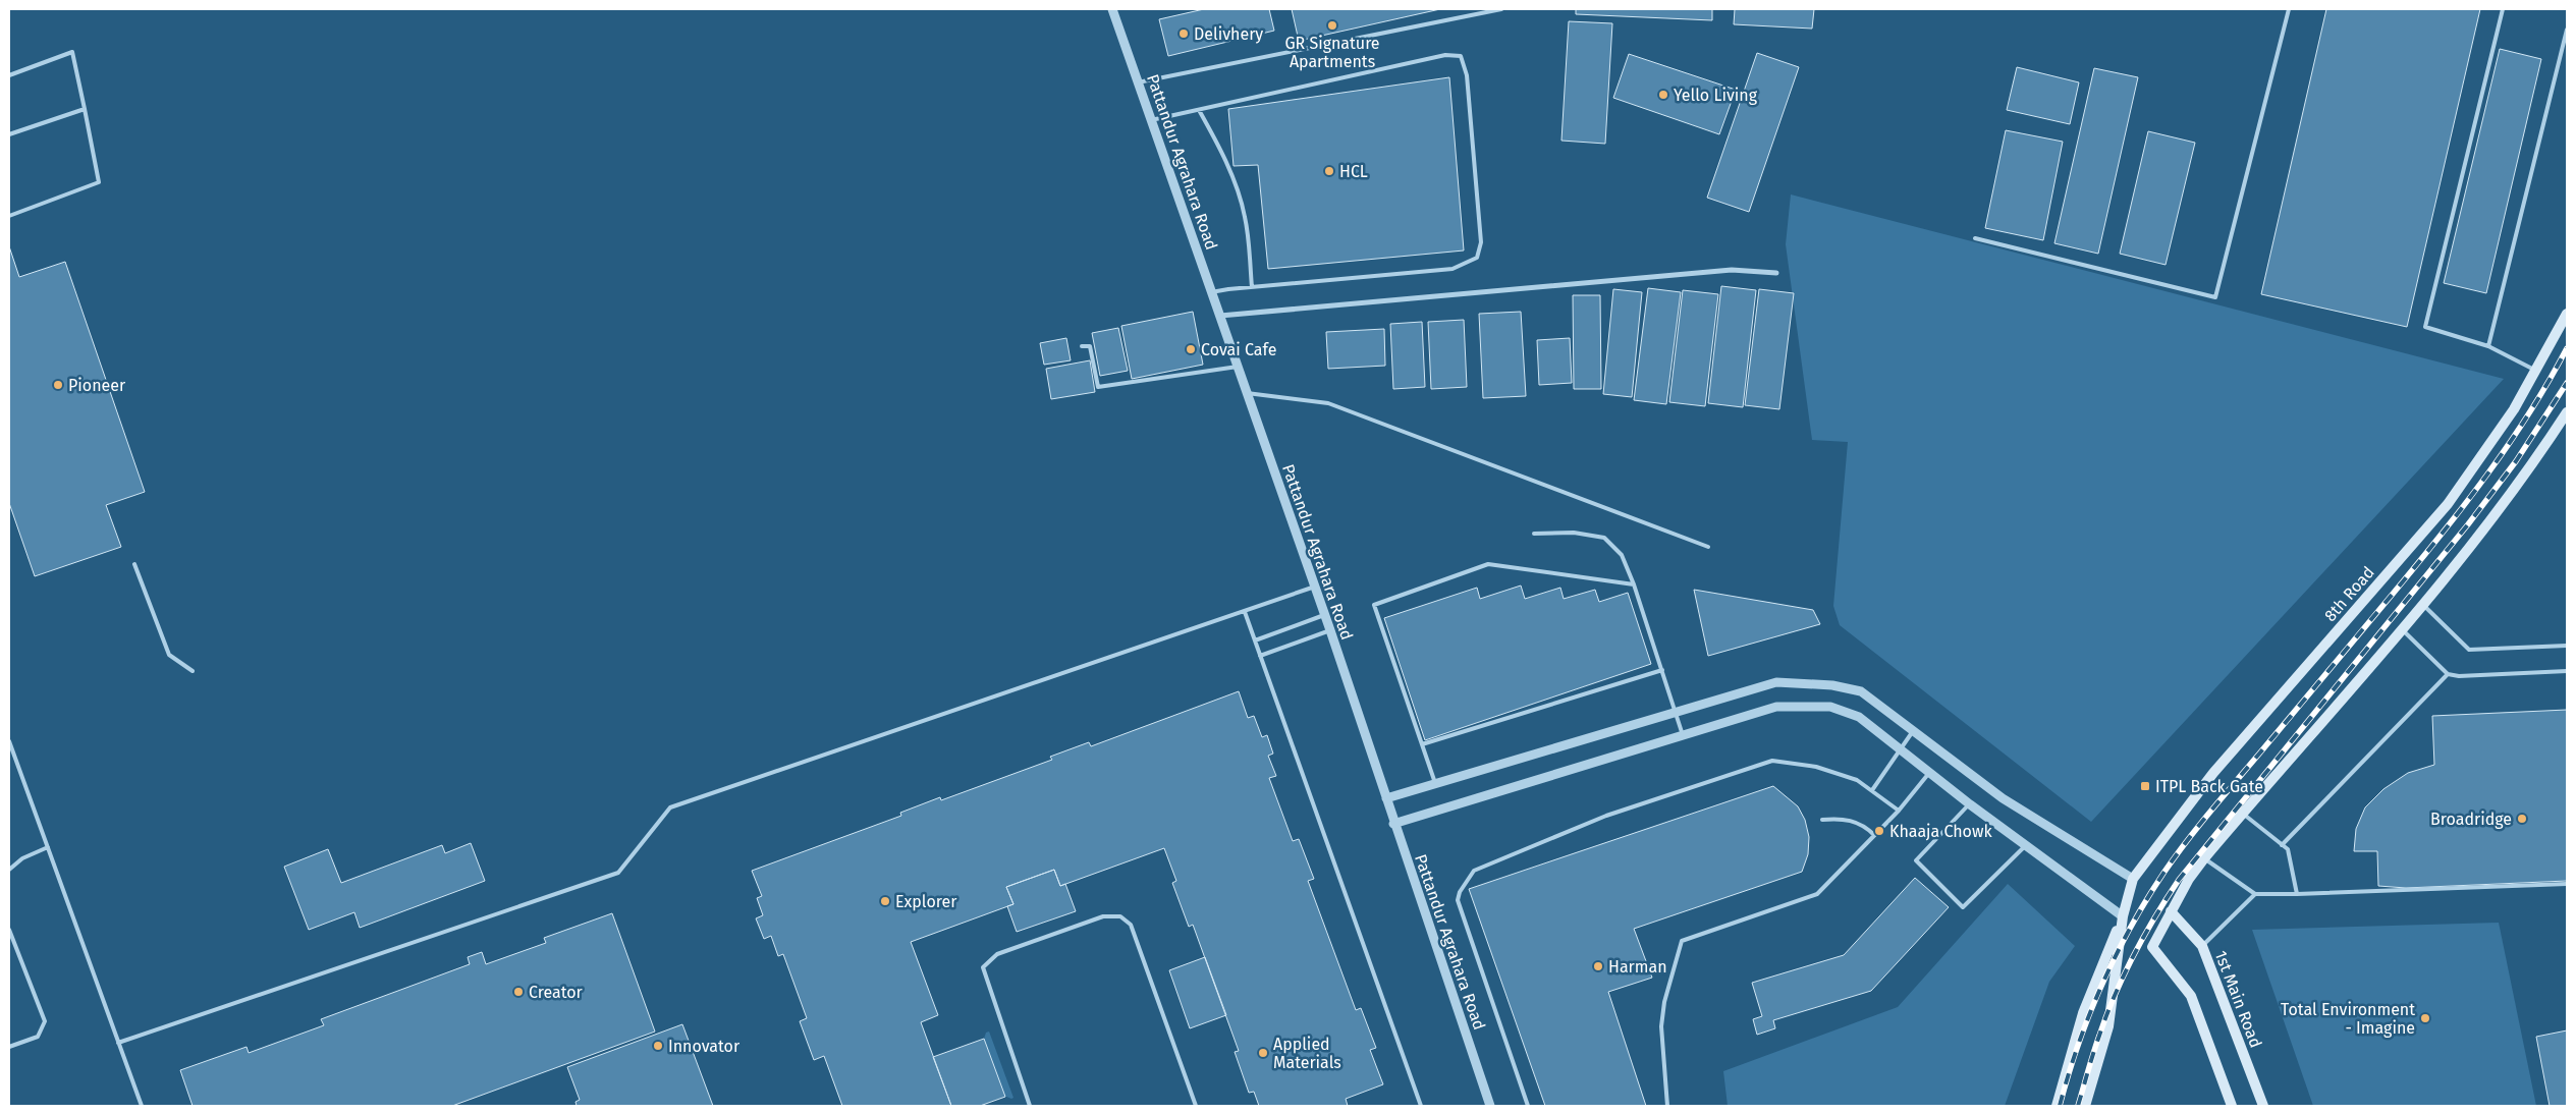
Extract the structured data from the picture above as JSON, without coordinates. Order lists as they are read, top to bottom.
{
  "streets": {
    "main road": ["8th Road", "1st Main Road"],
    "street": ["Pattandur Agrahara Road"]
  },
  "places": {
    "other": [
      "GR Signature Apartments",
      "Delivhery",
      "Yello Living",
      "HCL",
      "Covai Cafe",
      "Pioneer",
      "Broadridge",
      "Khaaja Chowk",
      "Explorer",
      "Harman",
      "Creator",
      "Total Environment - Imagine",
      "Innovator",
      "Applied Materials"
    ],
    "transit": ["ITPL Back Gate"]
  }
}
